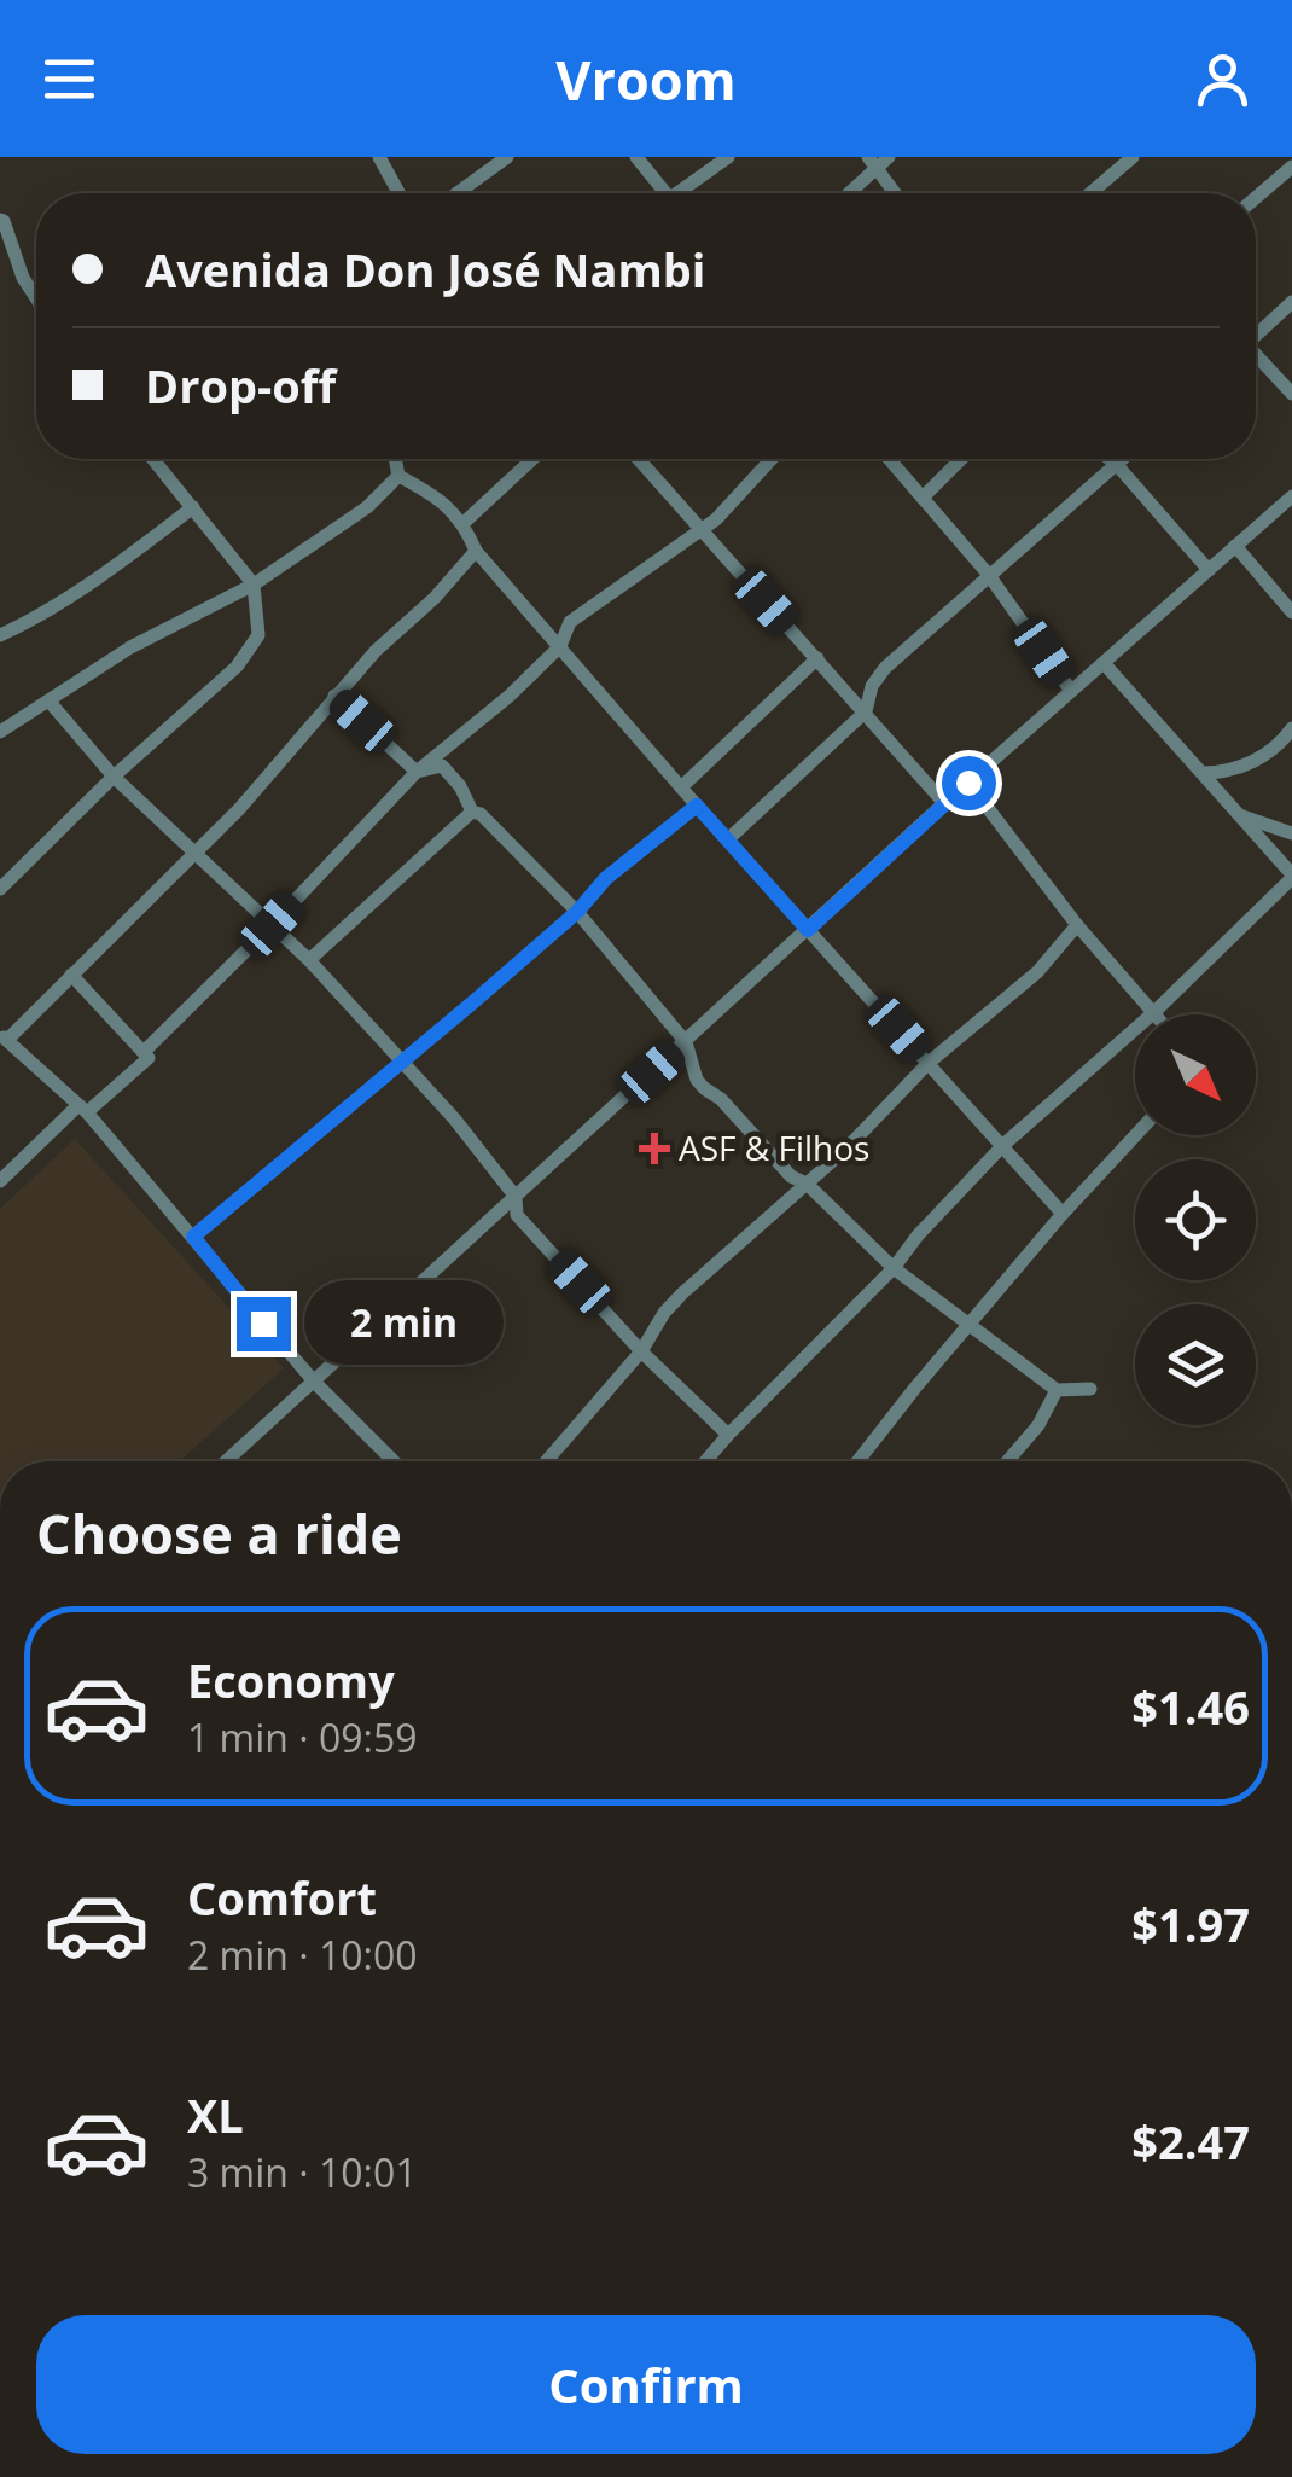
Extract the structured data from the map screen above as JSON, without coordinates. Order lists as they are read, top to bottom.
{
  "places": {
    "health": ["ASF & Filhos"]
  },
  "north": "bottom right",
  "page": {
    "header": "Vroom",
    "banner": ["Avenida Don José Nambi", "Drop-off"],
    "bubble": "2 min",
    "heading": "Choose a ride",
    "list": [
      {
        "name": "Economy",
        "note": "1 min · 09:59",
        "value": "$1.46"
      },
      {
        "name": "Comfort",
        "note": "2 min · 10:00",
        "value": "$1.97"
      },
      {
        "name": "XL",
        "note": "3 min · 10:01",
        "value": "$2.47"
      }
    ],
    "buttons": "Confirm"
  }
}
